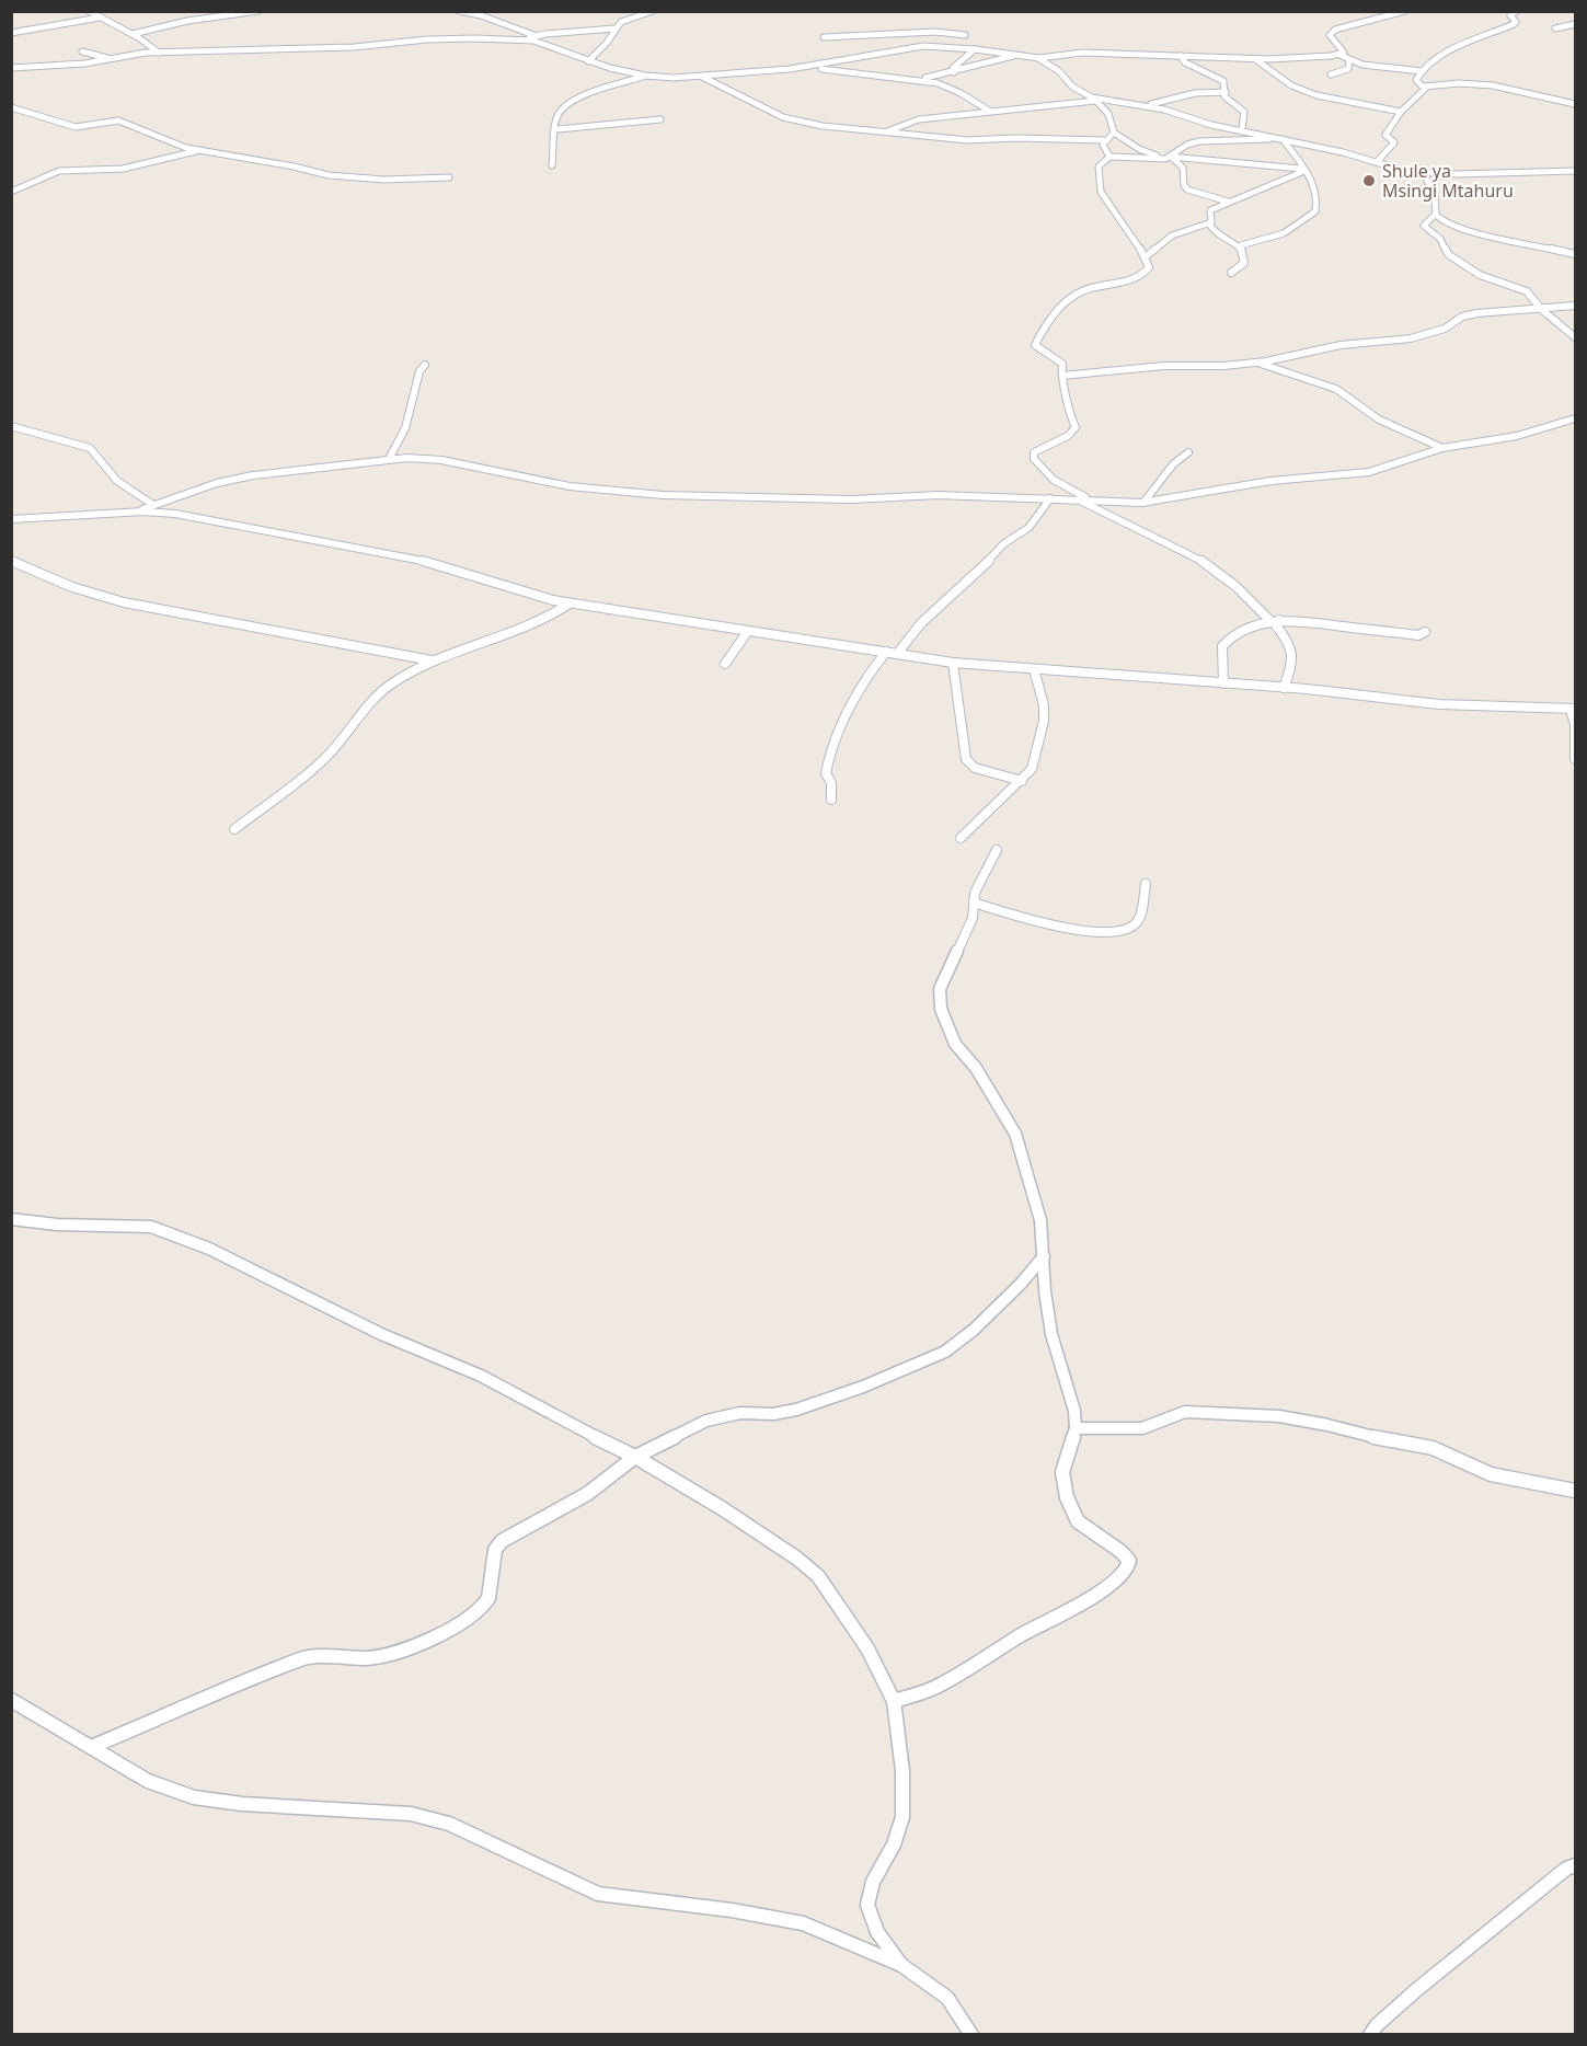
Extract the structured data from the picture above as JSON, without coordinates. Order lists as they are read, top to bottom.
{
  "places": ["Shule ya Msingi Mtahuru"]
}
